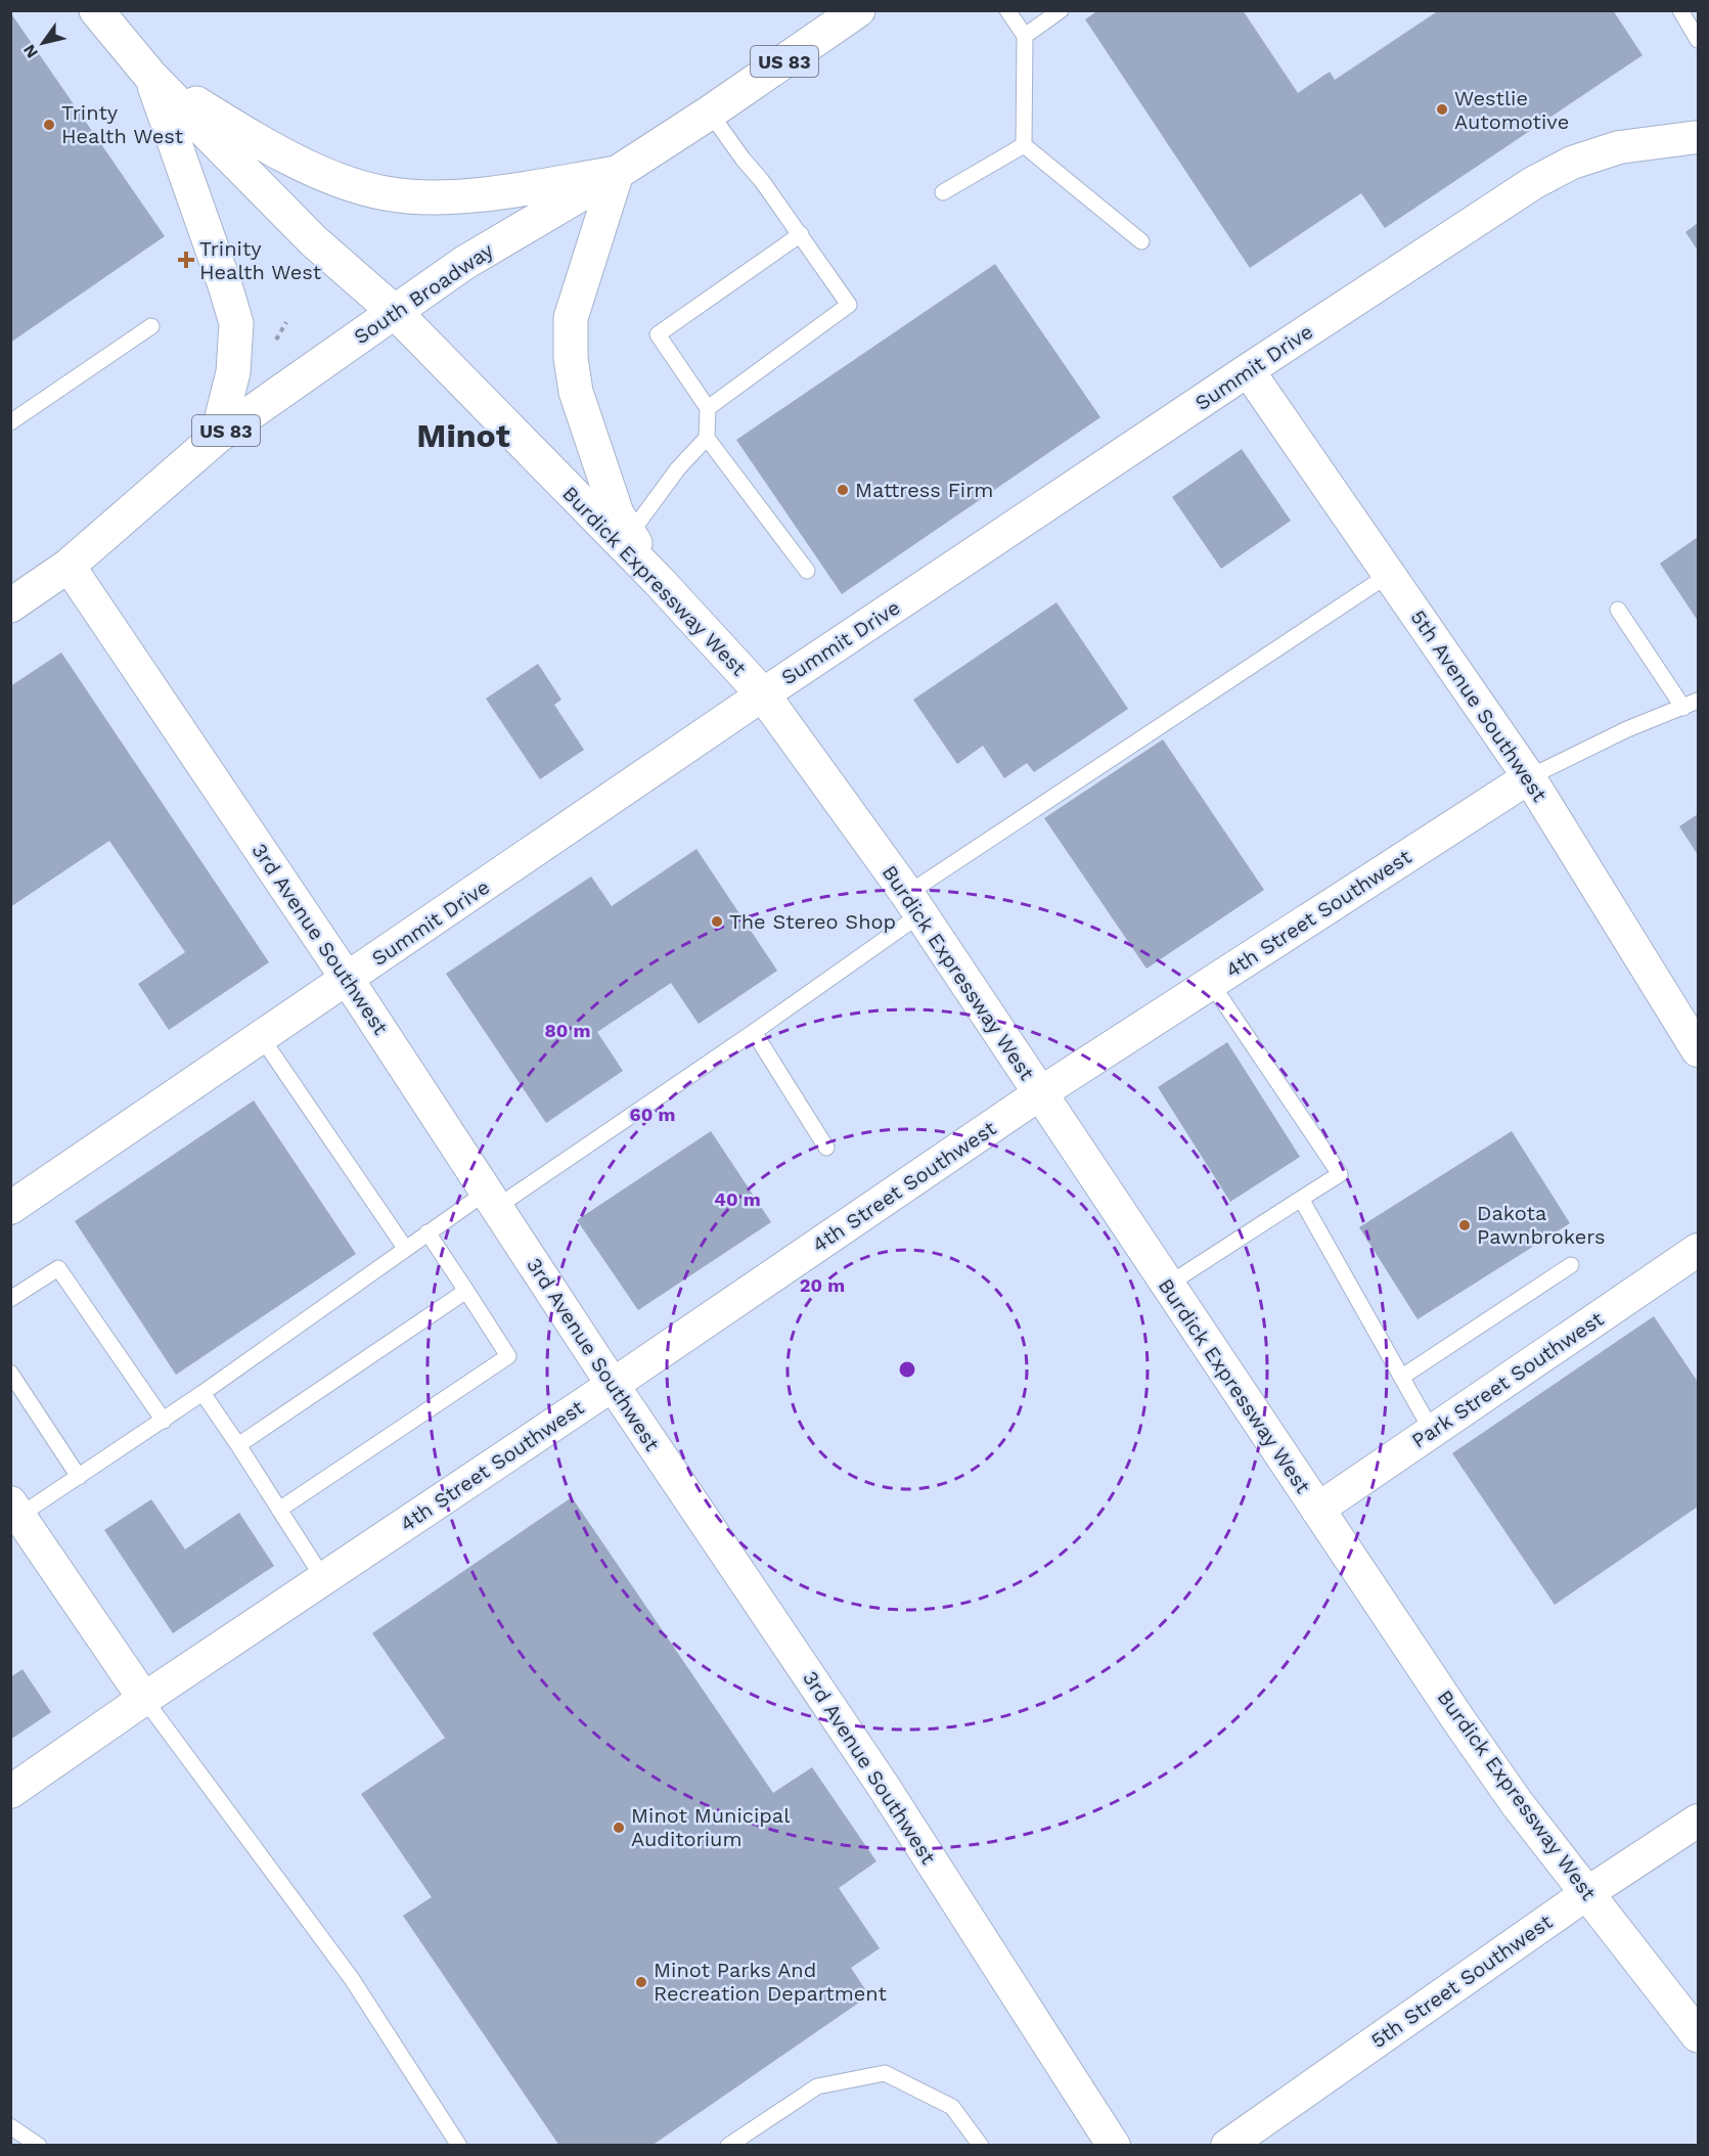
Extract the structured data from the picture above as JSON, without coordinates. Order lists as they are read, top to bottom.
{
  "streets": {
    "main road": ["US 83", "South Broadway", "Burdick Expressway West"],
    "street": [
      "Summit Drive",
      "5th Avenue Southwest",
      "4th Street Southwest",
      "3rd Avenue Southwest",
      "Park Street Southwest",
      "5th Street Southwest"
    ]
  },
  "crossings": [
    ["South Broadway", "Burdick Expressway West"],
    ["South Broadway", "3rd Avenue Southwest"],
    ["Summit Drive", "Burdick Expressway West"],
    ["Summit Drive", "5th Avenue Southwest"],
    ["Summit Drive", "3rd Avenue Southwest"],
    ["Burdick Expressway West", "4th Street Southwest"],
    ["Burdick Expressway West", "Park Street Southwest"],
    ["Burdick Expressway West", "5th Street Southwest"],
    ["5th Avenue Southwest", "4th Street Southwest"],
    ["4th Street Southwest", "3rd Avenue Southwest"]
  ],
  "districts": ["Minot"],
  "places": {
    "other": [
      "Westlie Automotive",
      "Trinty Health West",
      "Mattress Firm",
      "The Stereo Shop",
      "Dakota Pawnbrokers",
      "Minot Municipal Auditorium",
      "Minot Parks And Recreation Department"
    ],
    "health": ["Trinity Health West"]
  },
  "north": "bottom left",
  "rings": [
    "80 m",
    "60 m",
    "40 m",
    "20 m"
  ]
}
